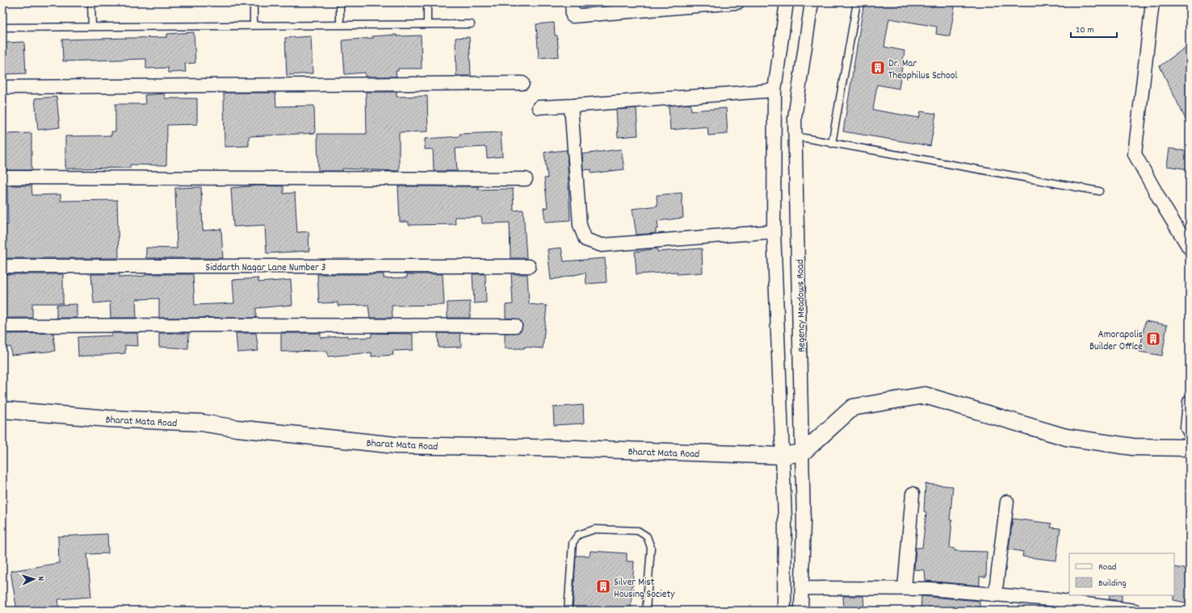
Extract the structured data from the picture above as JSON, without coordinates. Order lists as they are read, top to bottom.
{
  "streets": {
    "street": ["Siddarth Nagar Lane Number 3", "Regency Meadows Road", "Bharat Mata Road"]
  },
  "crossings": [
    ["Regency Meadows Road", "Bharat Mata Road"]
  ],
  "places": {
    "building": ["Dr. Mar Theophilus School", "Amorapolis Builder Office", "Silver Mist Housing Society"]
  },
  "legend": ["Road", "Building"],
  "scale_bar": "20 m",
  "north": "right"
}
